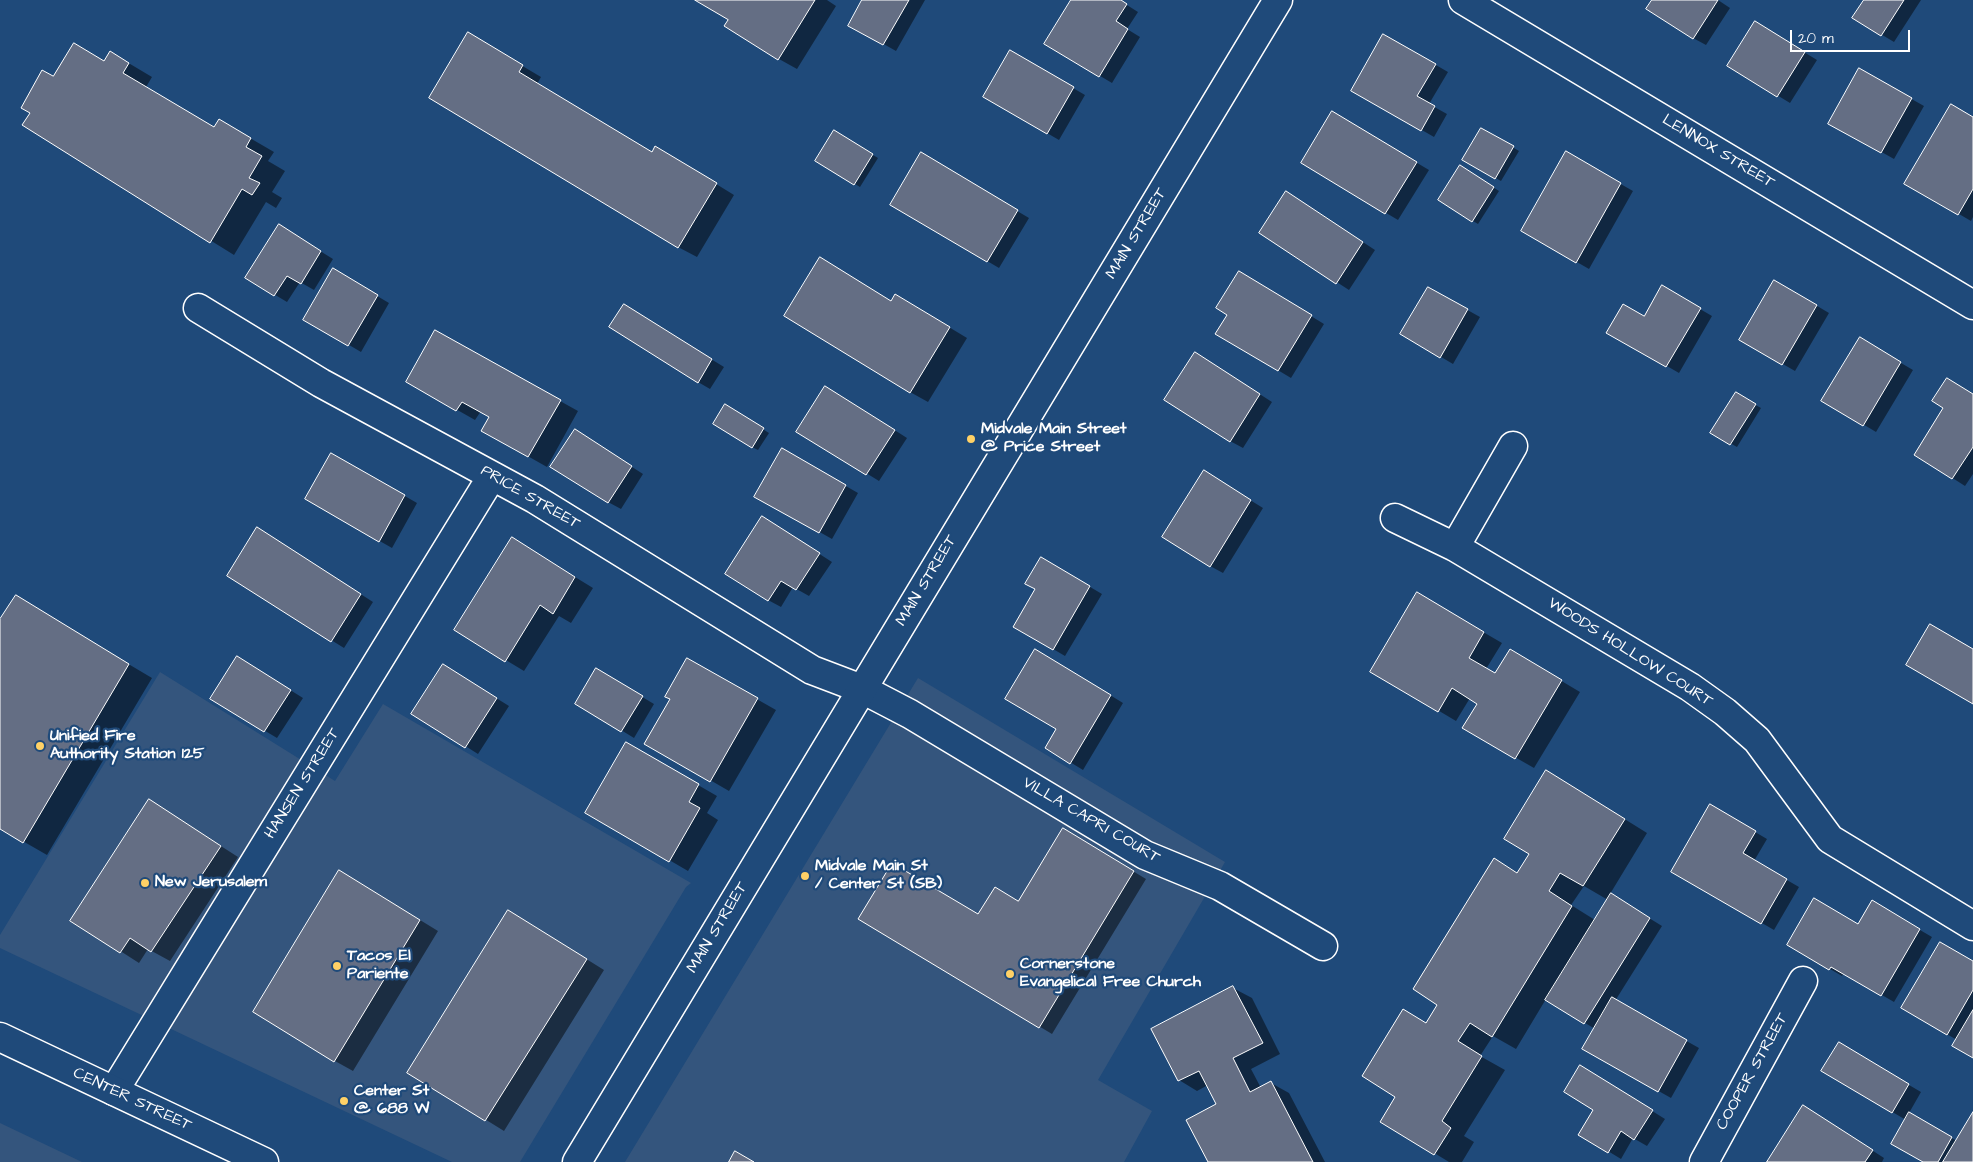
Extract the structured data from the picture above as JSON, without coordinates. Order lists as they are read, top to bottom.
{
  "streets": {
    "street": [
      "LENNOX STREET",
      "MAIN STREET",
      "PRICE STREET",
      "WOODS HOLLOW COURT",
      "HANSEN STREET",
      "VILLA CAPRI COURT",
      "COOPER STREET",
      "CENTER STREET"
    ]
  },
  "crossings": [
    ["MAIN STREET", "PRICE STREET"],
    ["MAIN STREET", "VILLA CAPRI COURT"],
    ["PRICE STREET", "HANSEN STREET"],
    ["PRICE STREET", "VILLA CAPRI COURT"],
    ["HANSEN STREET", "CENTER STREET"]
  ],
  "places": [
    "Midvale Main Street @ Price Street",
    "Unified Fire Authority Station 125",
    "Midvale Main St / Center St (SB)",
    "New Jerusalem",
    "Tacos El Pariente",
    "Cornerstone Evangelical Free Church",
    "Center St @ 688 W"
  ],
  "scale_bar": "20 m"
}
